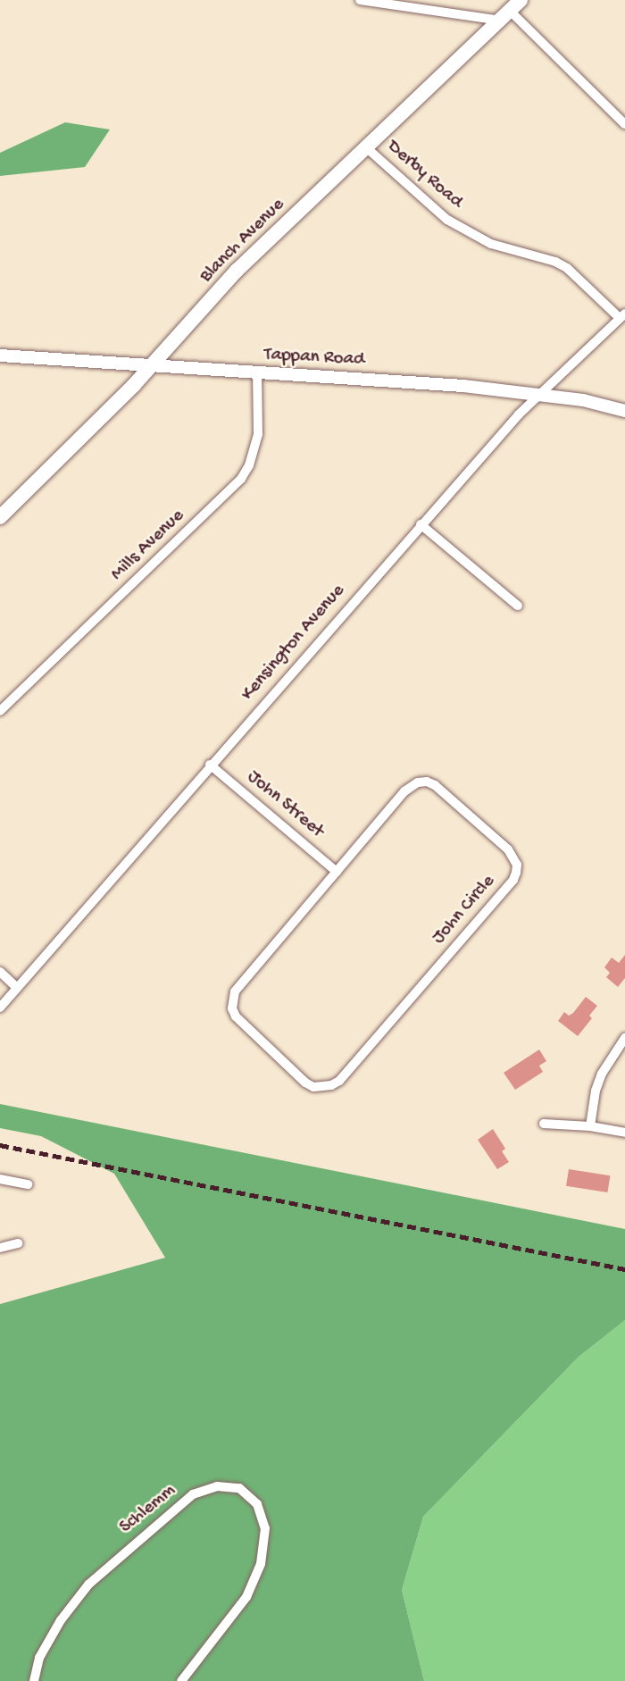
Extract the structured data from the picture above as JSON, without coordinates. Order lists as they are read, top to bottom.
{
  "streets": {
    "main road": ["Blanch Avenue"],
    "street": [
      "Derby Road",
      "Tappan Road",
      "Mills Avenue",
      "Kensington Avenue",
      "John Street",
      "John Circle",
      "Schlemm"
    ]
  },
  "crossings": [
    ["Derby Road", "Blanch Avenue"],
    ["Derby Road", "Kensington Avenue"],
    ["Blanch Avenue", "Tappan Road"],
    ["Tappan Road", "Mills Avenue"],
    ["Tappan Road", "Kensington Avenue"],
    ["Kensington Avenue", "John Street"],
    ["John Street", "John Circle"]
  ]
}
